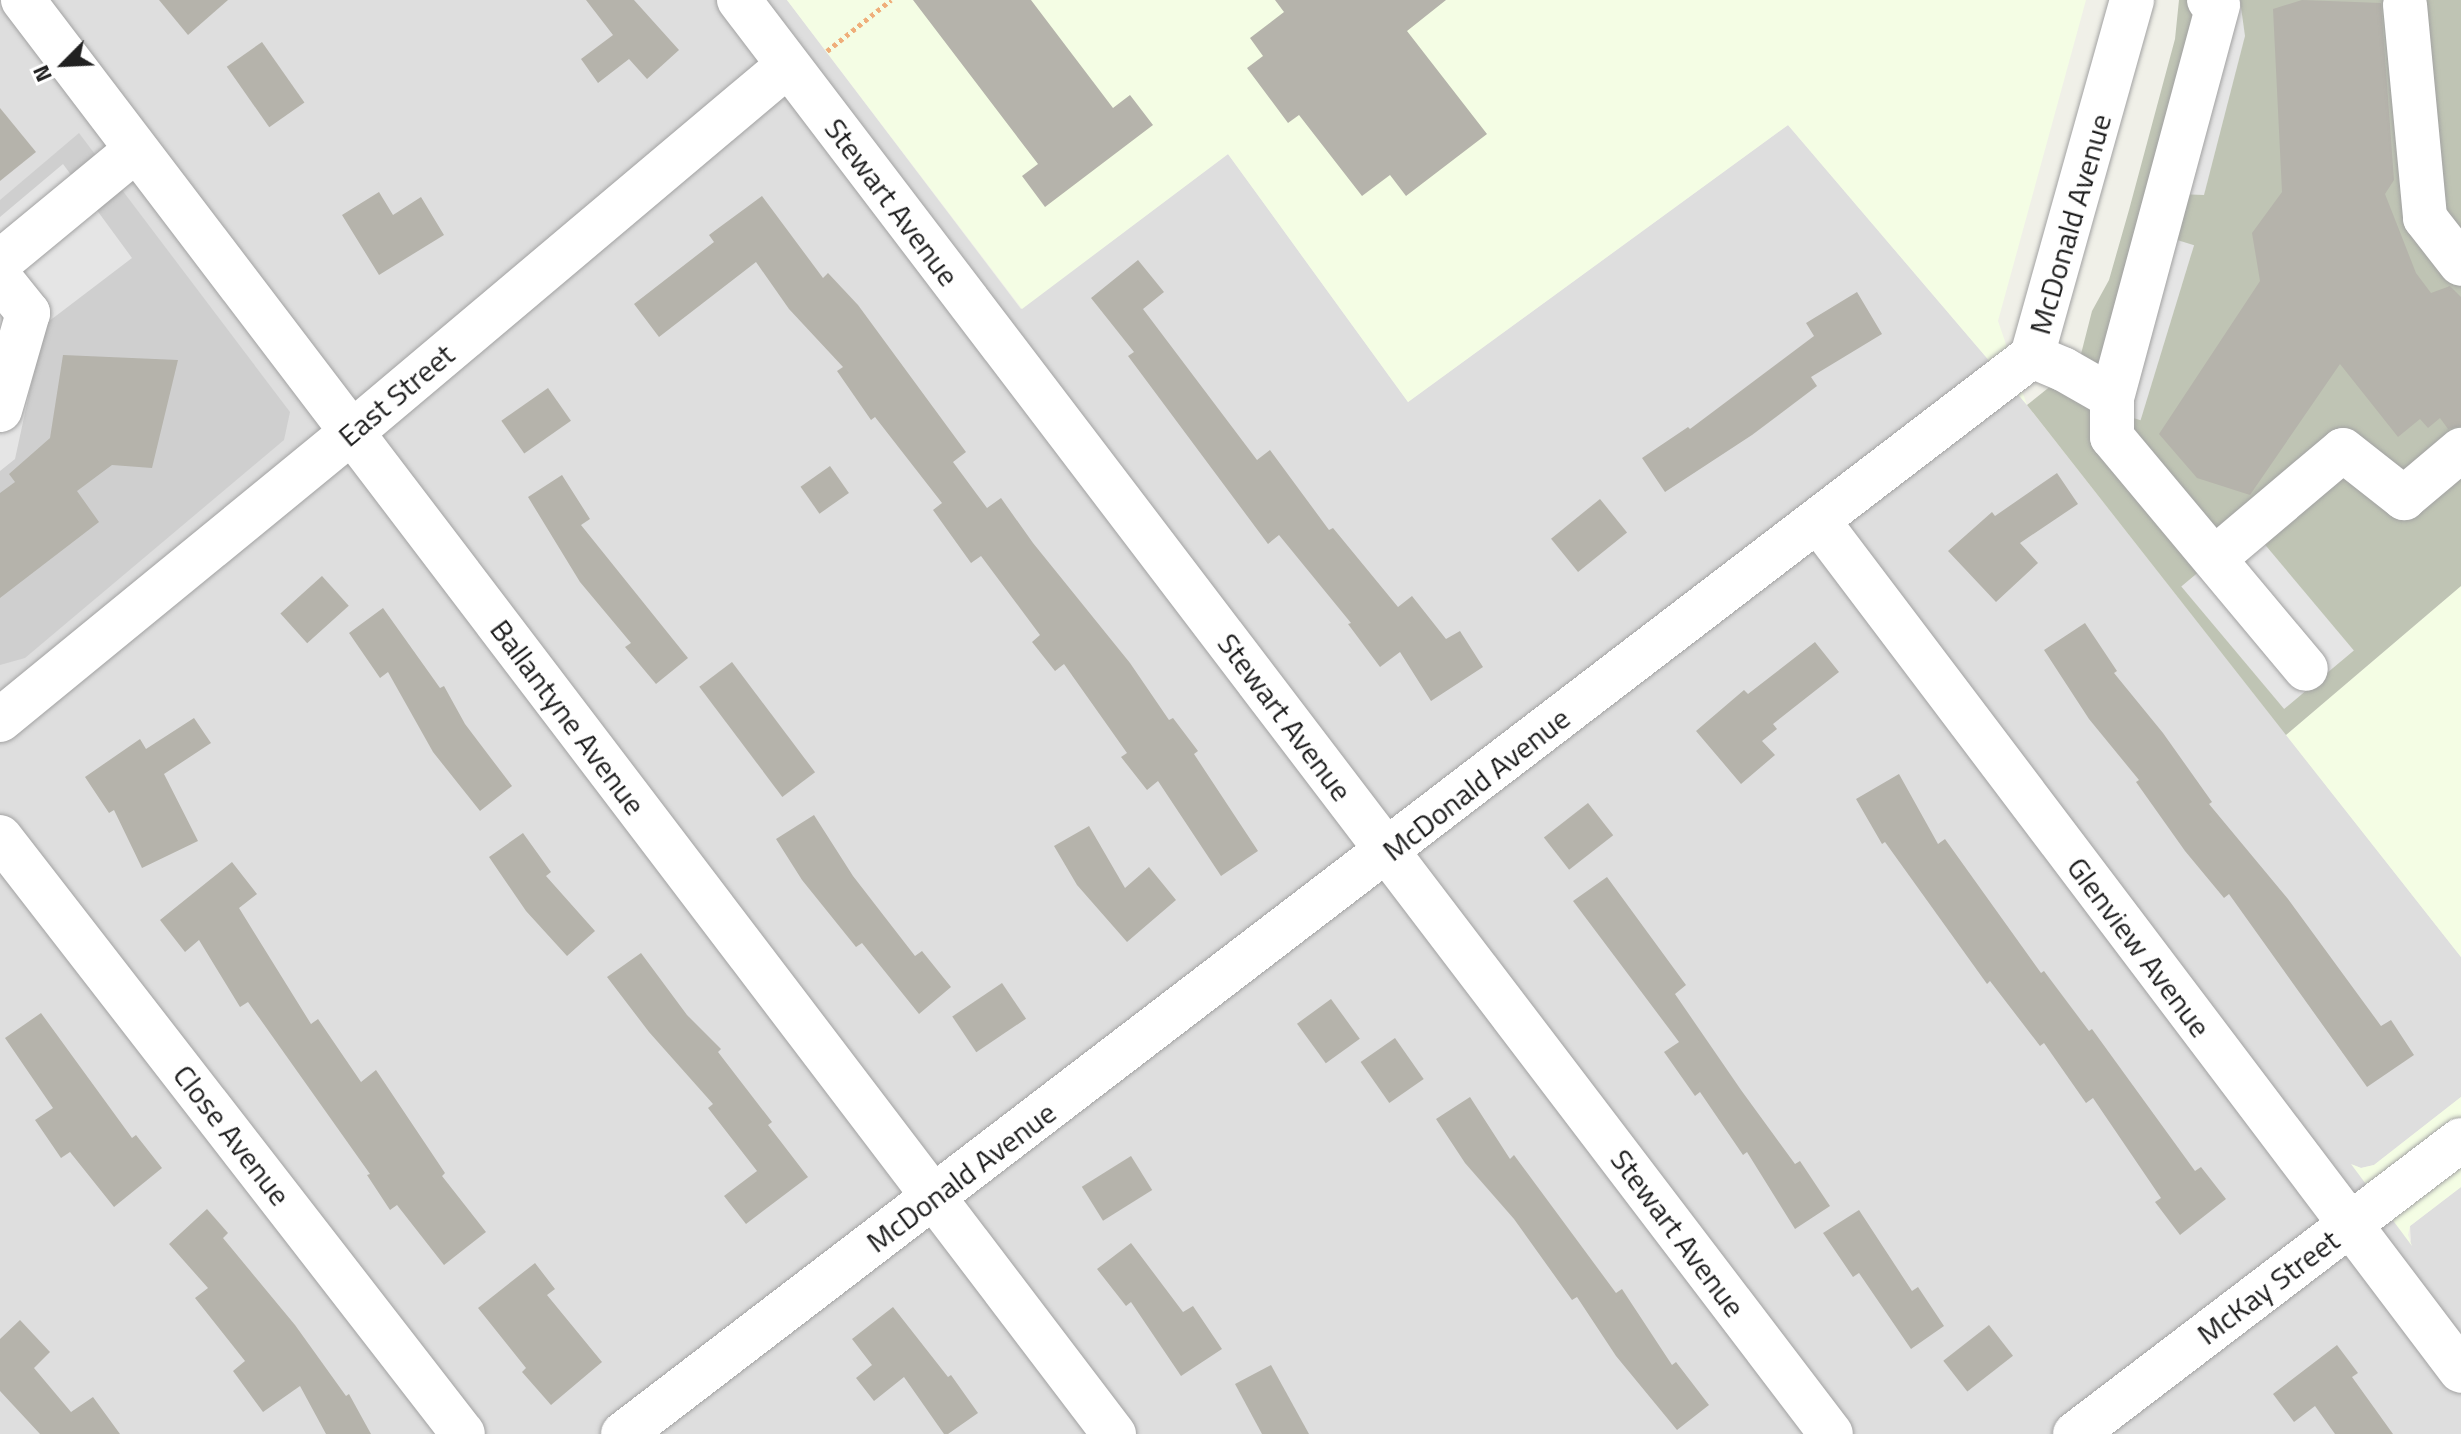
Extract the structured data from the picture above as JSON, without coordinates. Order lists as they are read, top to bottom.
{
  "streets": {
    "street": [
      "Stewart Avenue",
      "McDonald Avenue",
      "East Street",
      "Ballantyne Avenue",
      "Glenview Avenue",
      "Close Avenue",
      "McKay Street"
    ]
  },
  "crossings": [
    ["Stewart Avenue", "McDonald Avenue"],
    ["Stewart Avenue", "East Street"],
    ["McDonald Avenue", "Ballantyne Avenue"],
    ["McDonald Avenue", "Glenview Avenue"],
    ["East Street", "Ballantyne Avenue"],
    ["Glenview Avenue", "McKay Street"]
  ],
  "north": "bottom left"
}
